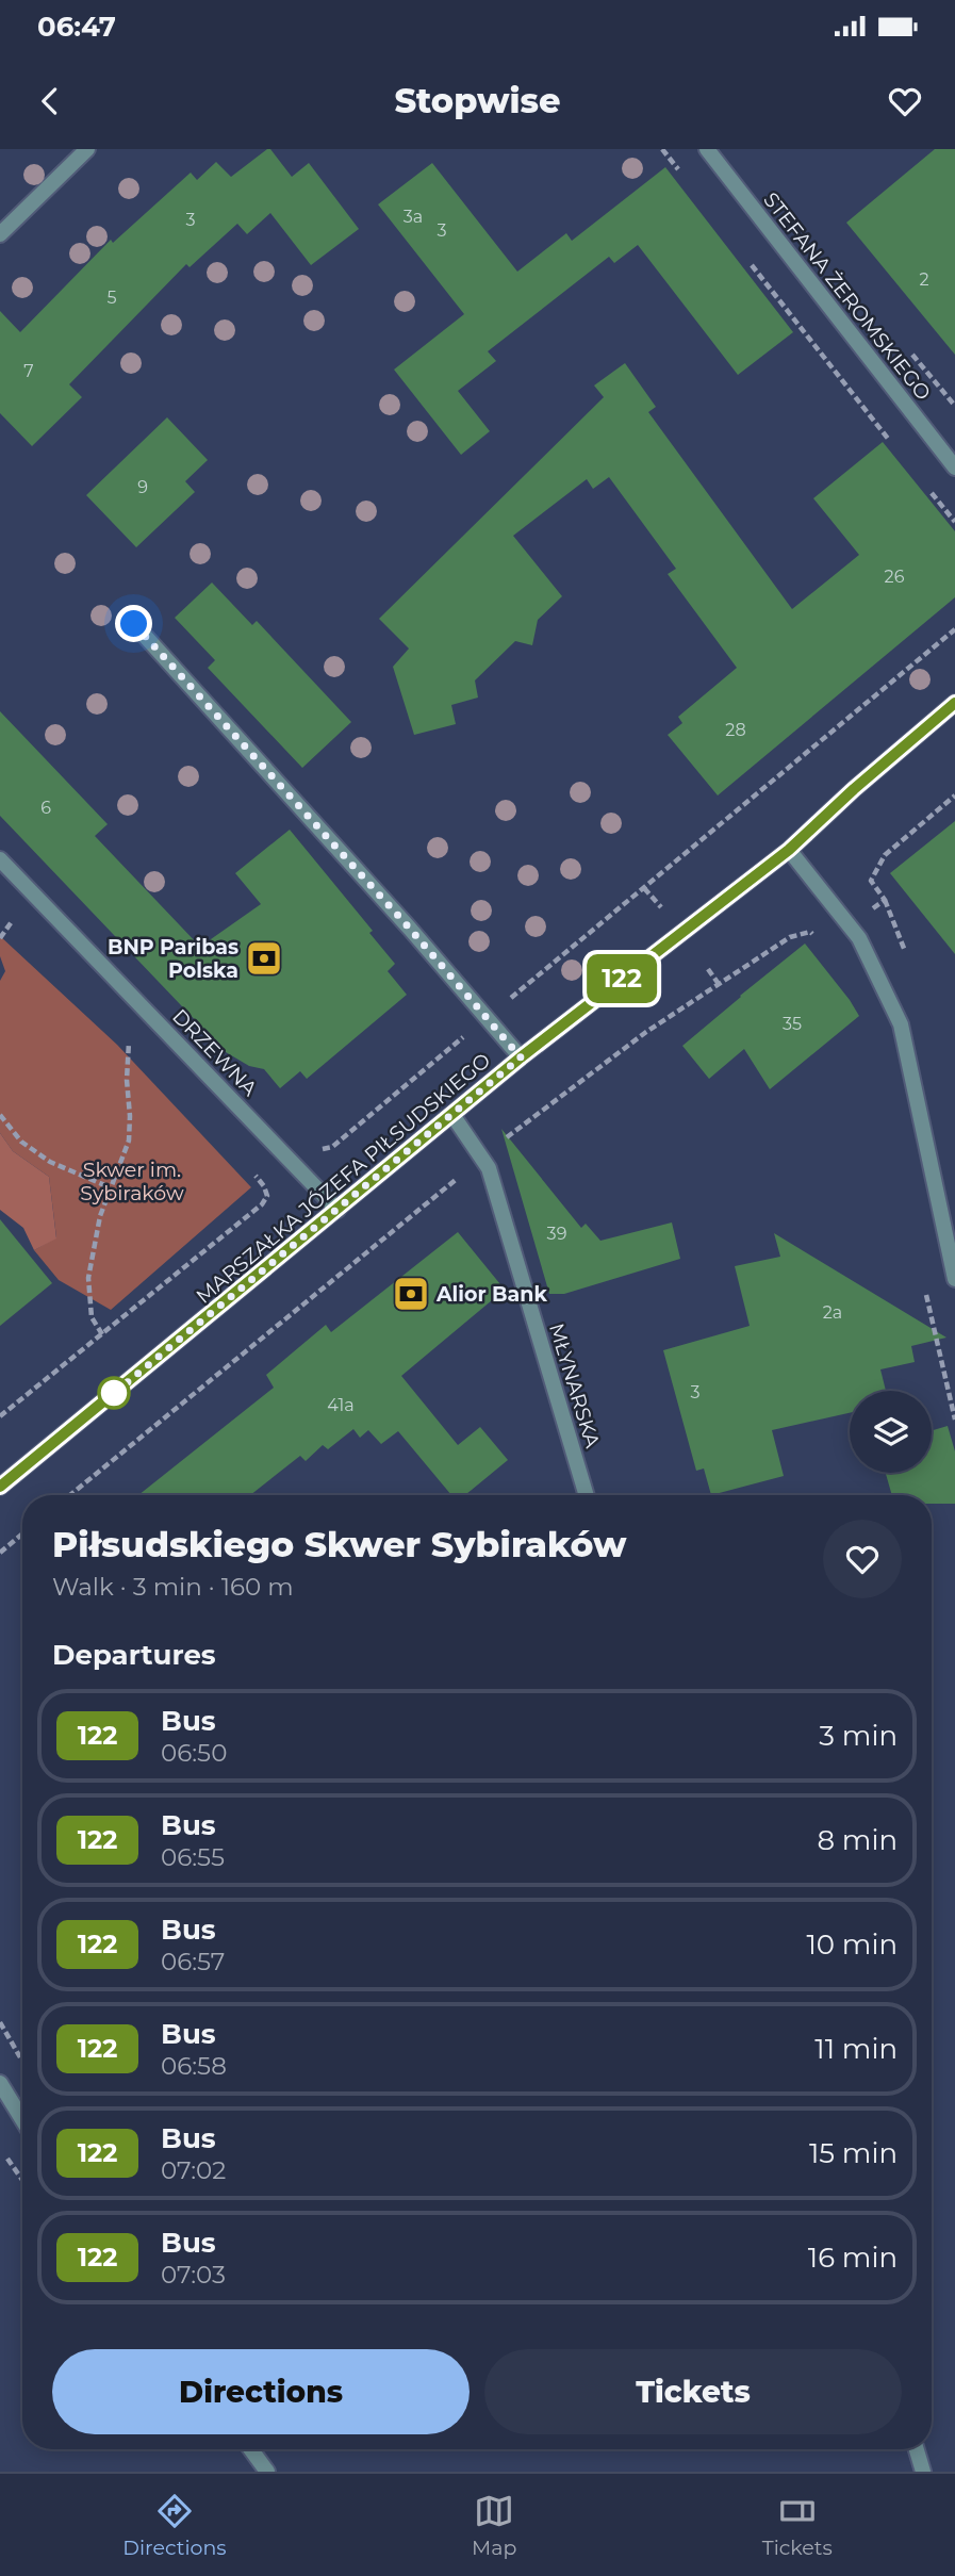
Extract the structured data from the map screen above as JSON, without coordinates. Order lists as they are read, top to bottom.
{
  "streets": {
    "street": [
      "STEFANA ŻEROMSKIEGO",
      "DRZEWNA",
      "MARSZAŁKA JÓZEFA PIŁSUDSKIEGO",
      "MŁYNARSKA"
    ]
  },
  "crossings": [
    ["DRZEWNA", "MARSZAŁKA JÓZEFA PIŁSUDSKIEGO"],
    ["MARSZAŁKA JÓZEFA PIŁSUDSKIEGO", "MŁYNARSKA"]
  ],
  "parks": ["Skwer im. Sybiraków"],
  "places": {
    "bank": ["BNP Paribas Polska", "Alior Bank"]
  },
  "lines": ["bus line 122"],
  "house_numbers": [
    "3a",
    "3",
    "3",
    "2",
    "5",
    "7",
    "9",
    "26",
    "28",
    "6",
    "35",
    "39",
    "2a",
    "3",
    "41a"
  ],
  "page": {
    "status": "06:47",
    "header": "Stopwise",
    "on_map": "122",
    "heading": [
      ["Piłsudskiego Skwer Sybiraków", "Walk · 3 min · 160 m"],
      "Departures"
    ],
    "list": [
      {
        "mark": "122",
        "name": "Bus",
        "note": "06:50",
        "value": "3 min"
      },
      {
        "mark": "122",
        "name": "Bus",
        "note": "06:55",
        "value": "8 min"
      },
      {
        "mark": "122",
        "name": "Bus",
        "note": "06:57",
        "value": "10 min"
      },
      {
        "mark": "122",
        "name": "Bus",
        "note": "06:58",
        "value": "11 min"
      },
      {
        "mark": "122",
        "name": "Bus",
        "note": "07:02",
        "value": "15 min"
      },
      {
        "mark": "122",
        "name": "Bus",
        "note": "07:03",
        "value": "16 min"
      }
    ],
    "buttons": ["Directions", "Tickets"],
    "tabs": ["Directions", "Map", "Tickets"]
  }
}
